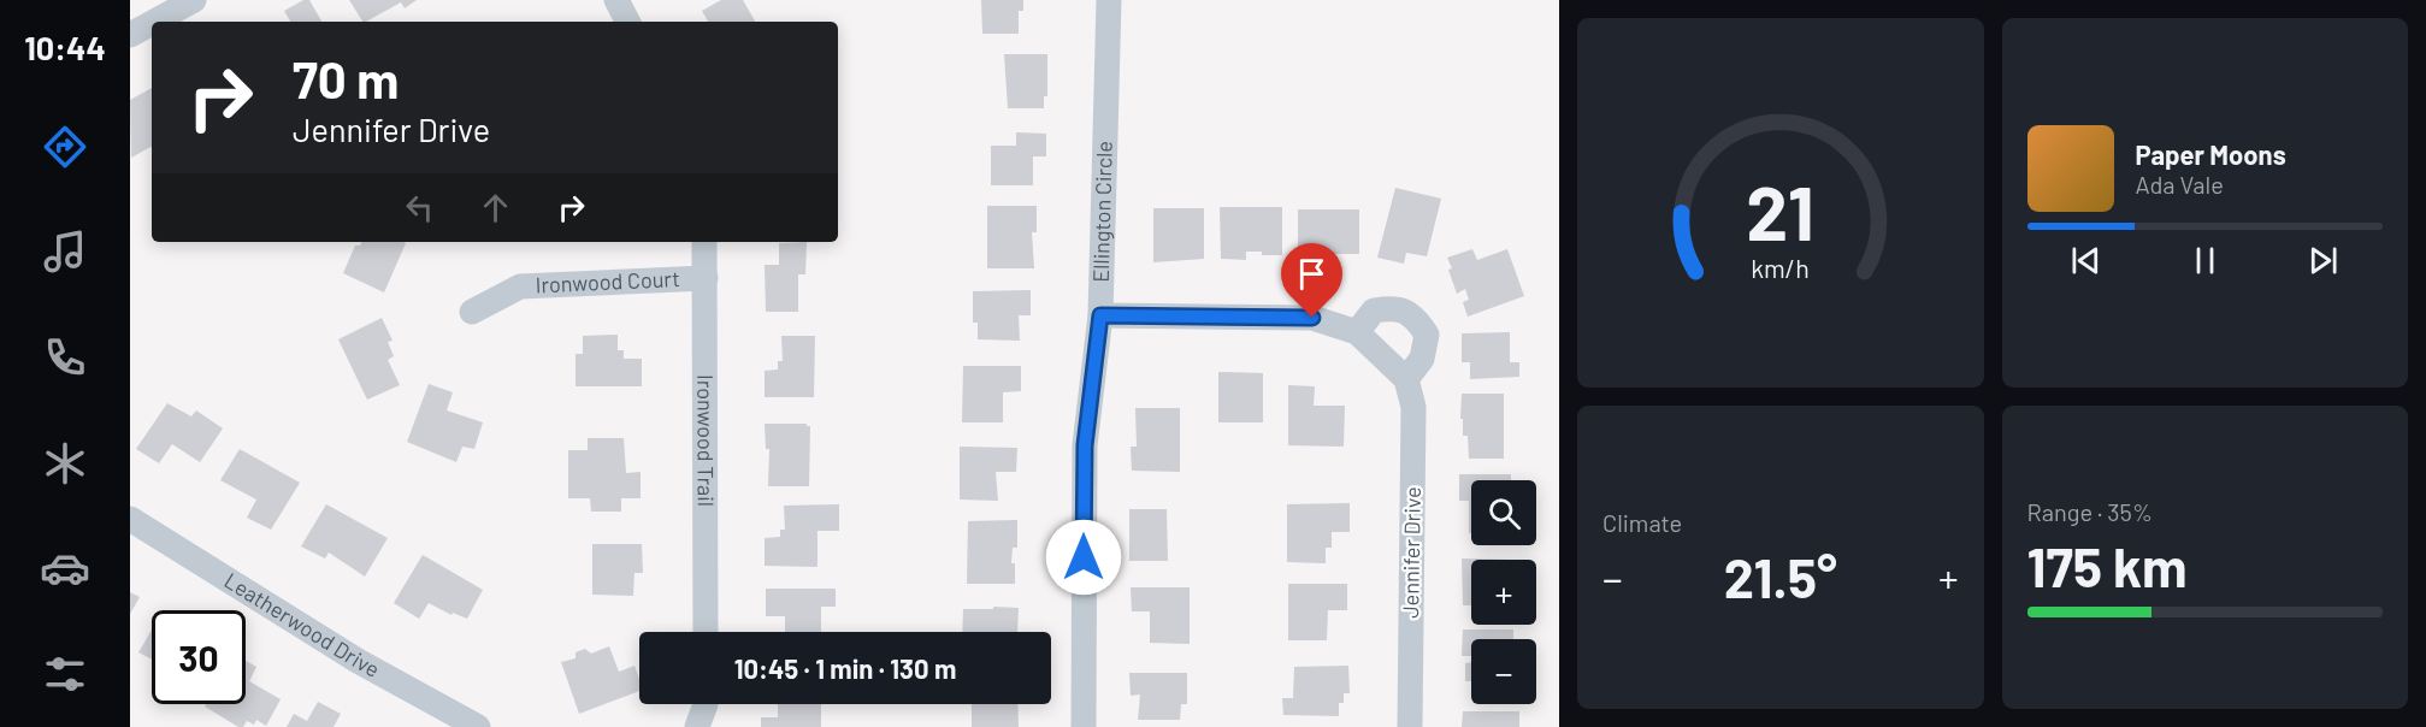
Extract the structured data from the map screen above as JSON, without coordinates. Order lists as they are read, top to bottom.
{
  "streets": {
    "street": [
      "Ellington Circle",
      "Ironwood Court",
      "Ironwood Trail",
      "Jennifer Drive",
      "Leatherwood Drive"
    ]
  },
  "crossings": [
    ["Ironwood Court", "Ironwood Trail"]
  ],
  "page": {
    "tabs": "10:44",
    "turn": ["70 m", "Jennifer Drive"],
    "song": ["Paper Moons", "Ada Vale"],
    "tile": [
      "Climate",
      ["Range · 35%", "175 km"]
    ],
    "map_buttons": ["+", "−"],
    "heat": ["−", "21.5°", "+"],
    "limit": "30",
    "trip": "10:45 · 1 min · 130 m",
    "gauge": ["21", "km/h"]
  }
}
